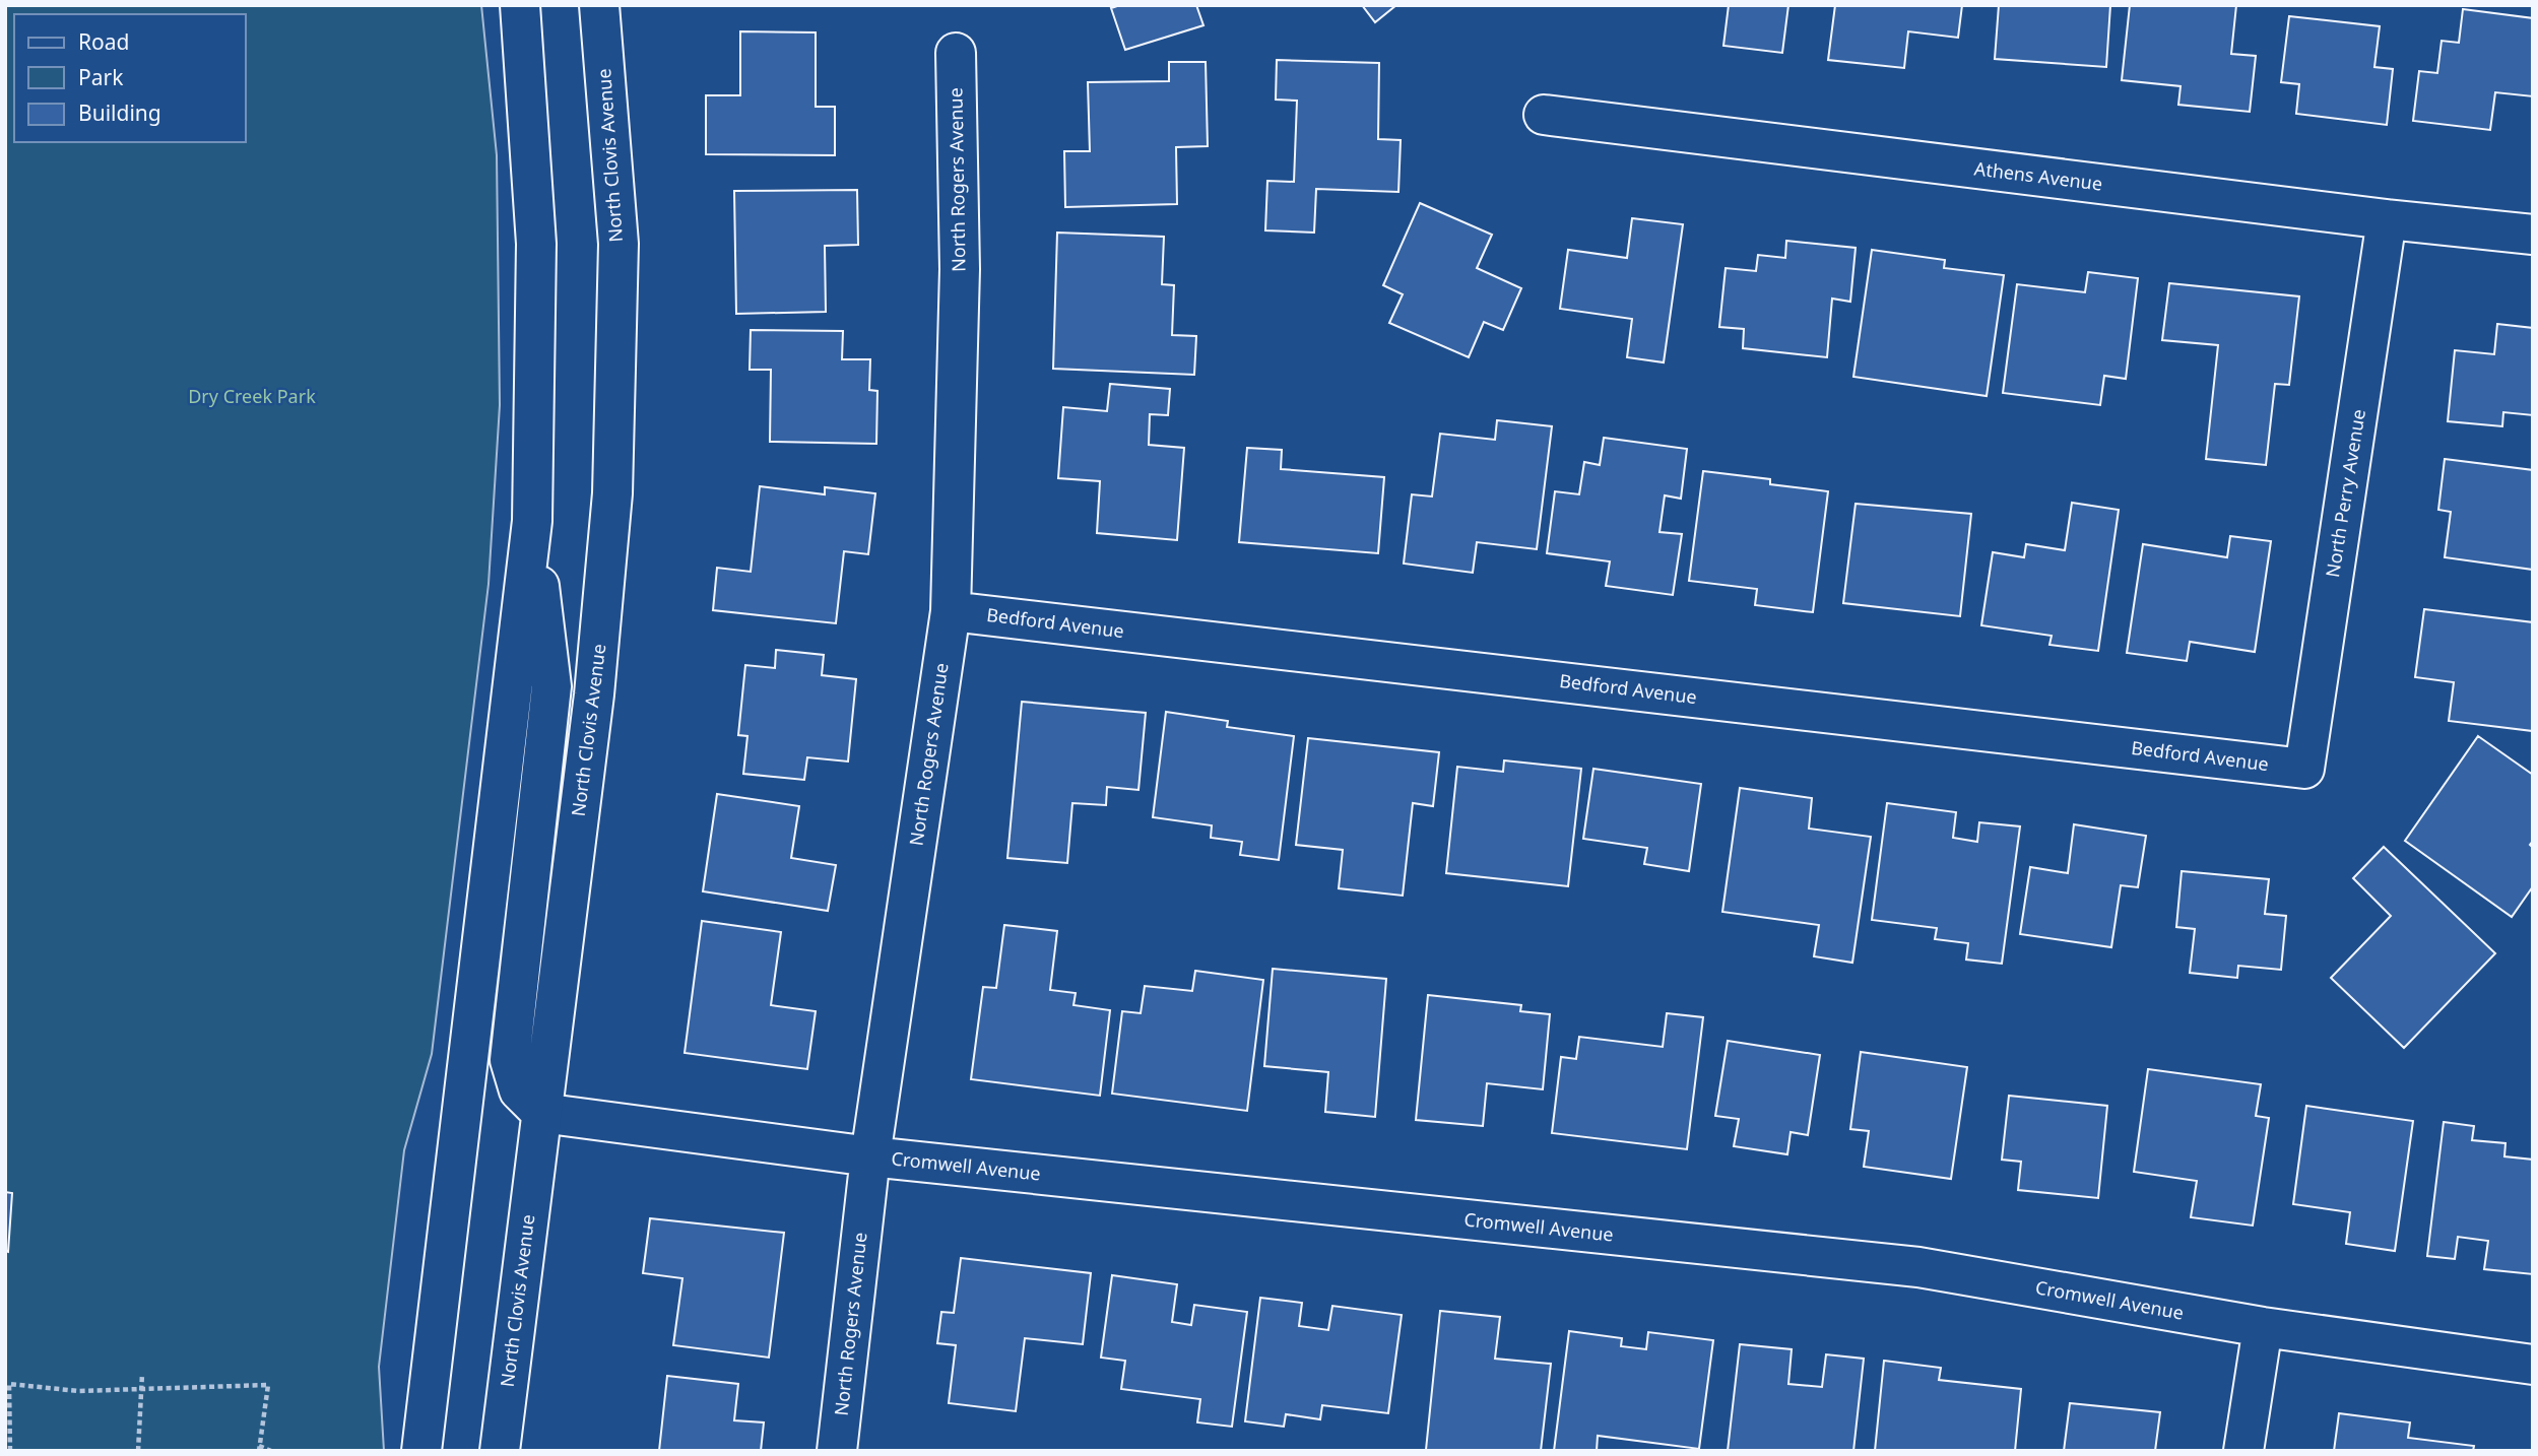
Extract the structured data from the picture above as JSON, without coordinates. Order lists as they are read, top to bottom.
{
  "streets": {
    "street": [
      "North Clovis Avenue",
      "Athens Avenue",
      "North Rogers Avenue",
      "North Perry Avenue",
      "Bedford Avenue",
      "Cromwell Avenue"
    ]
  },
  "crossings": [
    ["North Clovis Avenue", "Cromwell Avenue"],
    ["Athens Avenue", "North Perry Avenue"],
    ["North Rogers Avenue", "Bedford Avenue"],
    ["North Rogers Avenue", "Cromwell Avenue"],
    ["North Perry Avenue", "Bedford Avenue"]
  ],
  "parks": ["Dry Creek Park"],
  "legend": ["Road", "Park", "Building"]
}
